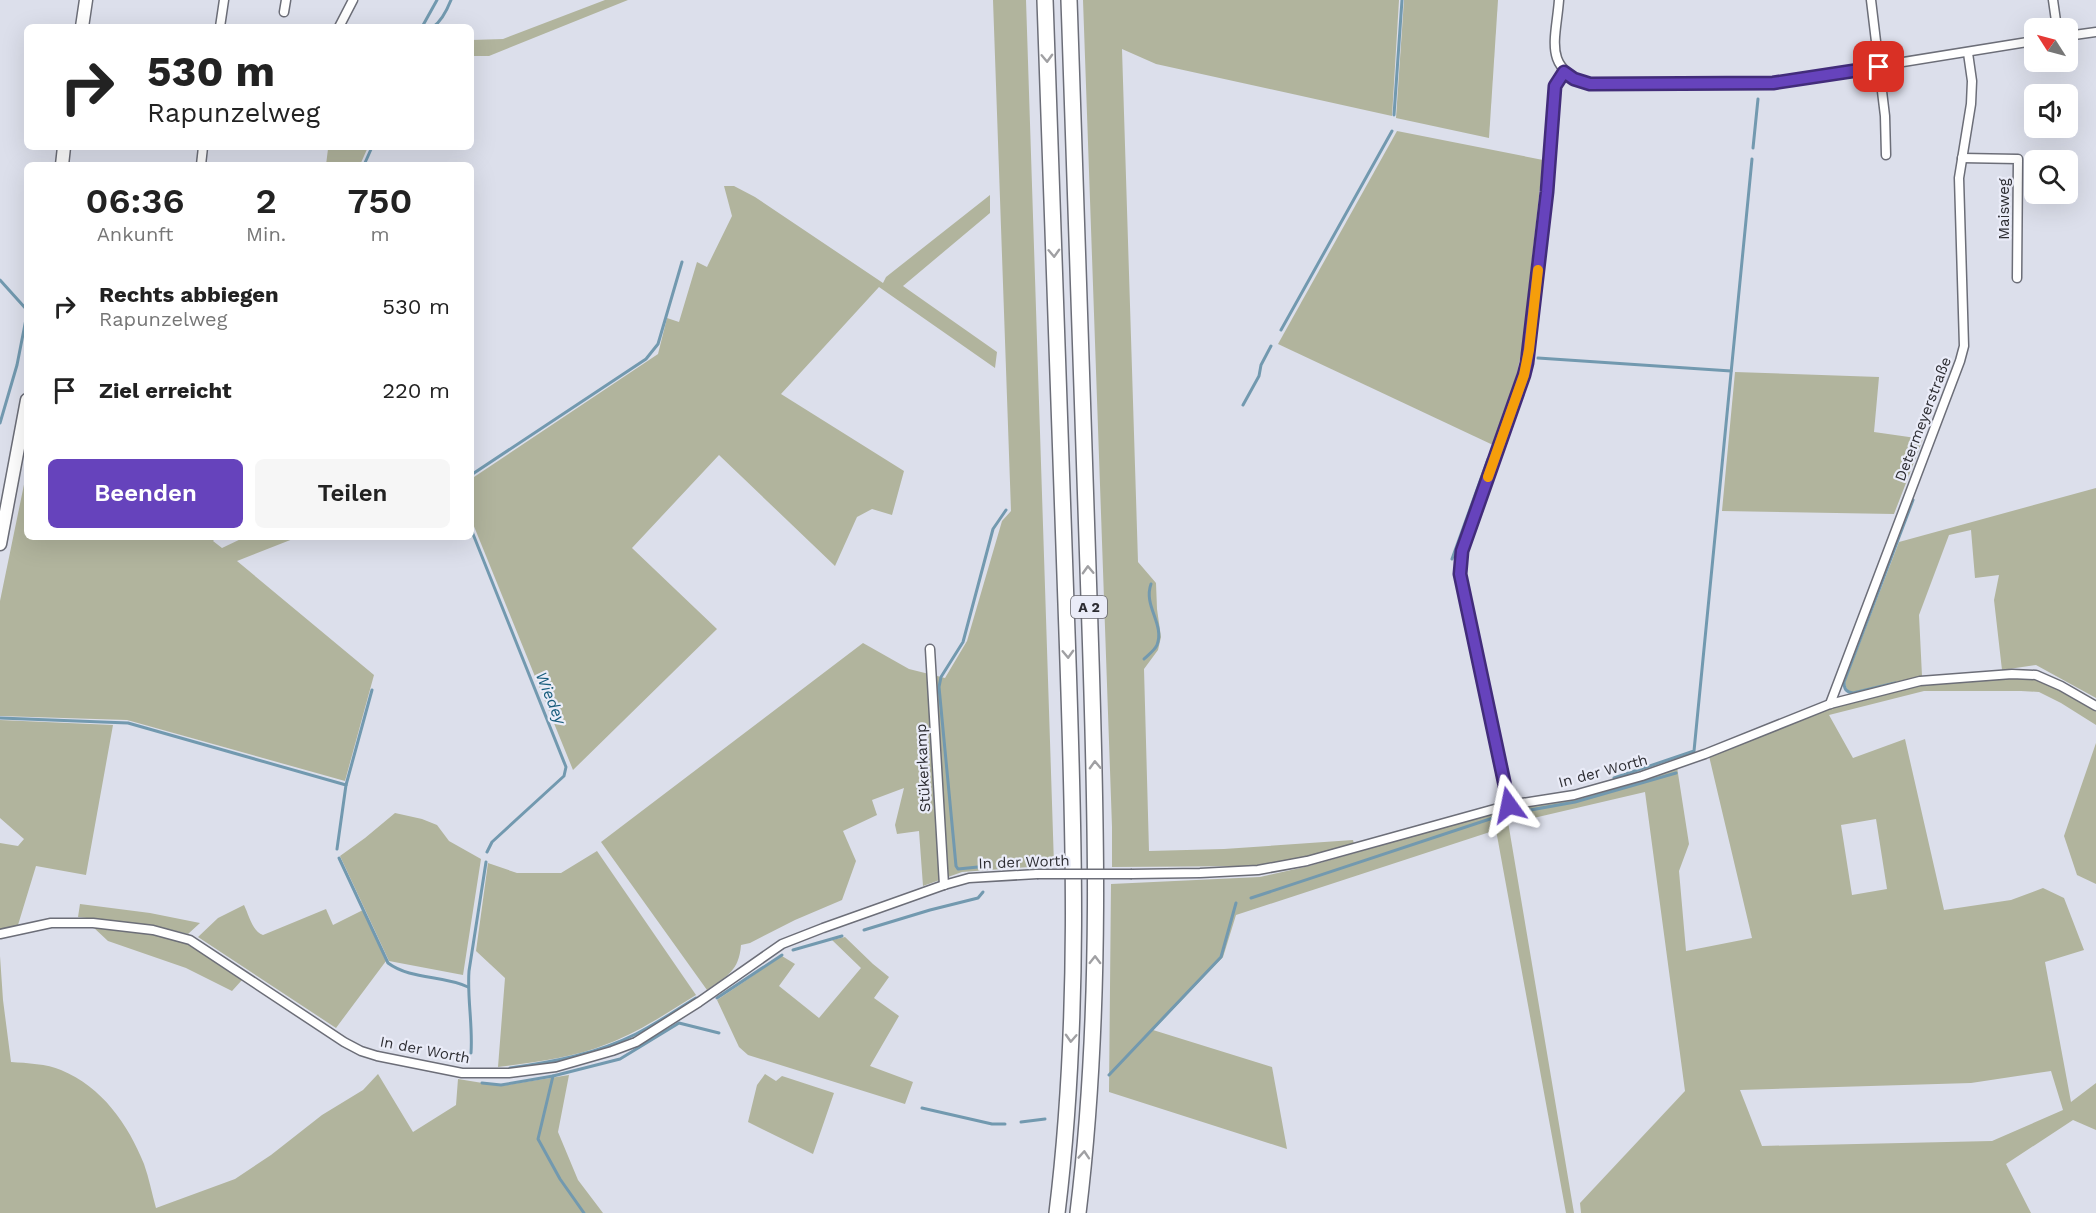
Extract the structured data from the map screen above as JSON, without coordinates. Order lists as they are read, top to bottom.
{
  "streets": {
    "highway": ["A 2"],
    "street": [
      "Maisweg",
      "Determeyerstraße",
      "Stükerkamp",
      "In der Worth"
    ]
  },
  "crossings": [
    ["Maisweg", "Determeyerstraße"],
    ["Determeyerstraße", "In der Worth"],
    ["Stükerkamp", "In der Worth"]
  ],
  "water": ["Wiedey"],
  "north": "top left",
  "page": {
    "turn": ["530 m", "Rapunzelweg"],
    "eta": [
      "06:36",
      "Ankunft",
      "2",
      "Min.",
      "750",
      "m"
    ],
    "list": [
      {
        "name": "Rechts abbiegen",
        "note": "Rapunzelweg",
        "value": "530 m"
      },
      {
        "name": "Ziel erreicht",
        "value": "220 m"
      }
    ],
    "buttons": ["Beenden", "Teilen"]
  }
}
